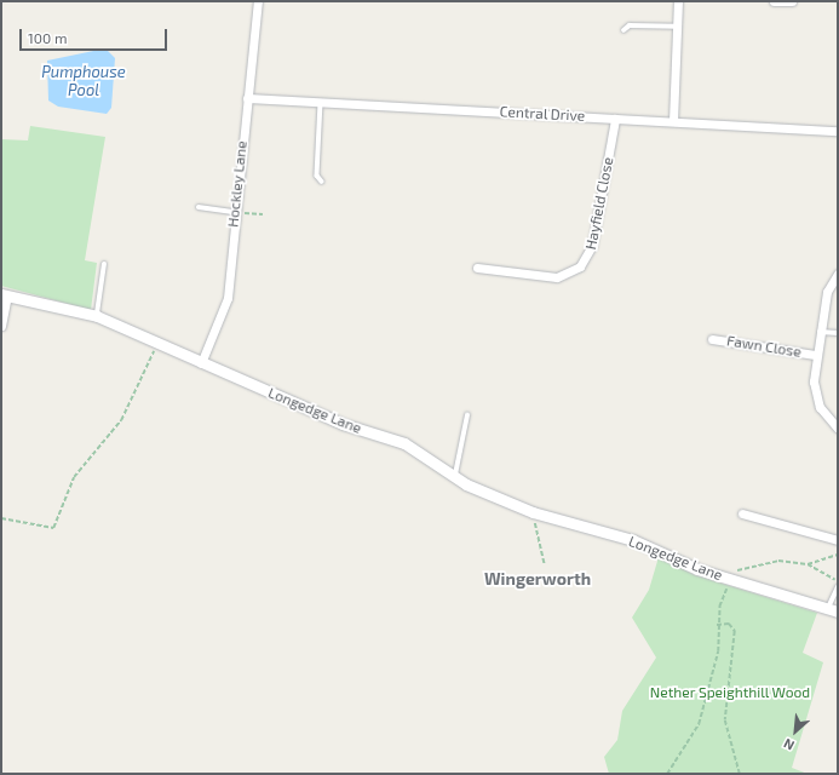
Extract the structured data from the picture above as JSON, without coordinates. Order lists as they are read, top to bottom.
{
  "streets": {
    "street": [
      "Central Drive",
      "Hockley Lane",
      "Hayfield Close",
      "Fawn Close",
      "Longedge Lane"
    ]
  },
  "crossings": [
    ["Central Drive", "Hockley Lane"],
    ["Central Drive", "Hayfield Close"],
    ["Hockley Lane", "Longedge Lane"]
  ],
  "districts": ["Wingerworth"],
  "water": ["Pumphouse Pool"],
  "parks": ["Nether Speighthill Wood"],
  "scale_bar": "100 m",
  "north": "bottom left"
}
